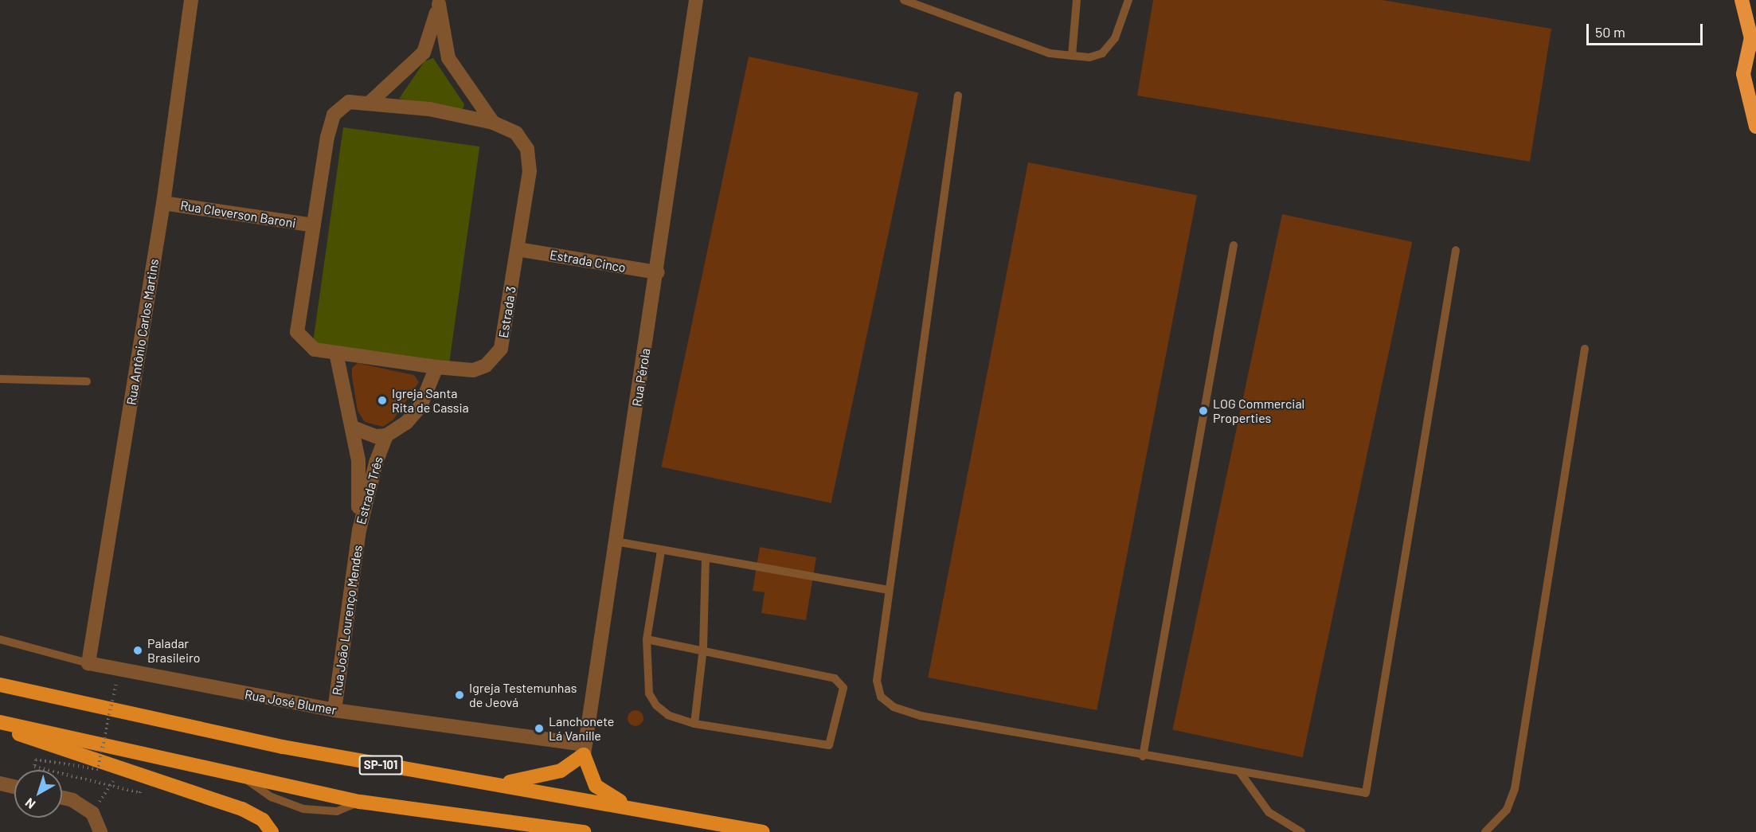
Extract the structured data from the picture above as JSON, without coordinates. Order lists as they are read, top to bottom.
{
  "streets": {
    "highway": ["SP-101"],
    "street": [
      "Rua Cleverson Baroni",
      "Estrada Cinco",
      "Estrada 3",
      "Rua Antônio Carlos Martins",
      "Rua Pérola",
      "Estrada Três",
      "Rua João Lourenço Mendes",
      "Rua José Blumer"
    ]
  },
  "crossings": [
    ["Rua Cleverson Baroni", "Estrada 3"],
    ["Rua Cleverson Baroni", "Rua Antônio Carlos Martins"],
    ["Estrada Cinco", "Estrada 3"],
    ["Estrada Cinco", "Rua Pérola"],
    ["Estrada 3", "Estrada Três"],
    ["Rua Antônio Carlos Martins", "Rua José Blumer"],
    ["Rua Pérola", "Rua José Blumer"],
    ["Estrada Três", "Rua João Lourenço Mendes"],
    ["Rua João Lourenço Mendes", "Rua José Blumer"]
  ],
  "places": [
    "Igreja Santa Rita de Cassia",
    "LOG Commercial Properties",
    "Paladar Brasileiro",
    "Igreja Testemunhas de Jeová",
    "Lanchonete Lá Vanille"
  ],
  "scale_bar": "50 m",
  "north": "bottom left"
}
